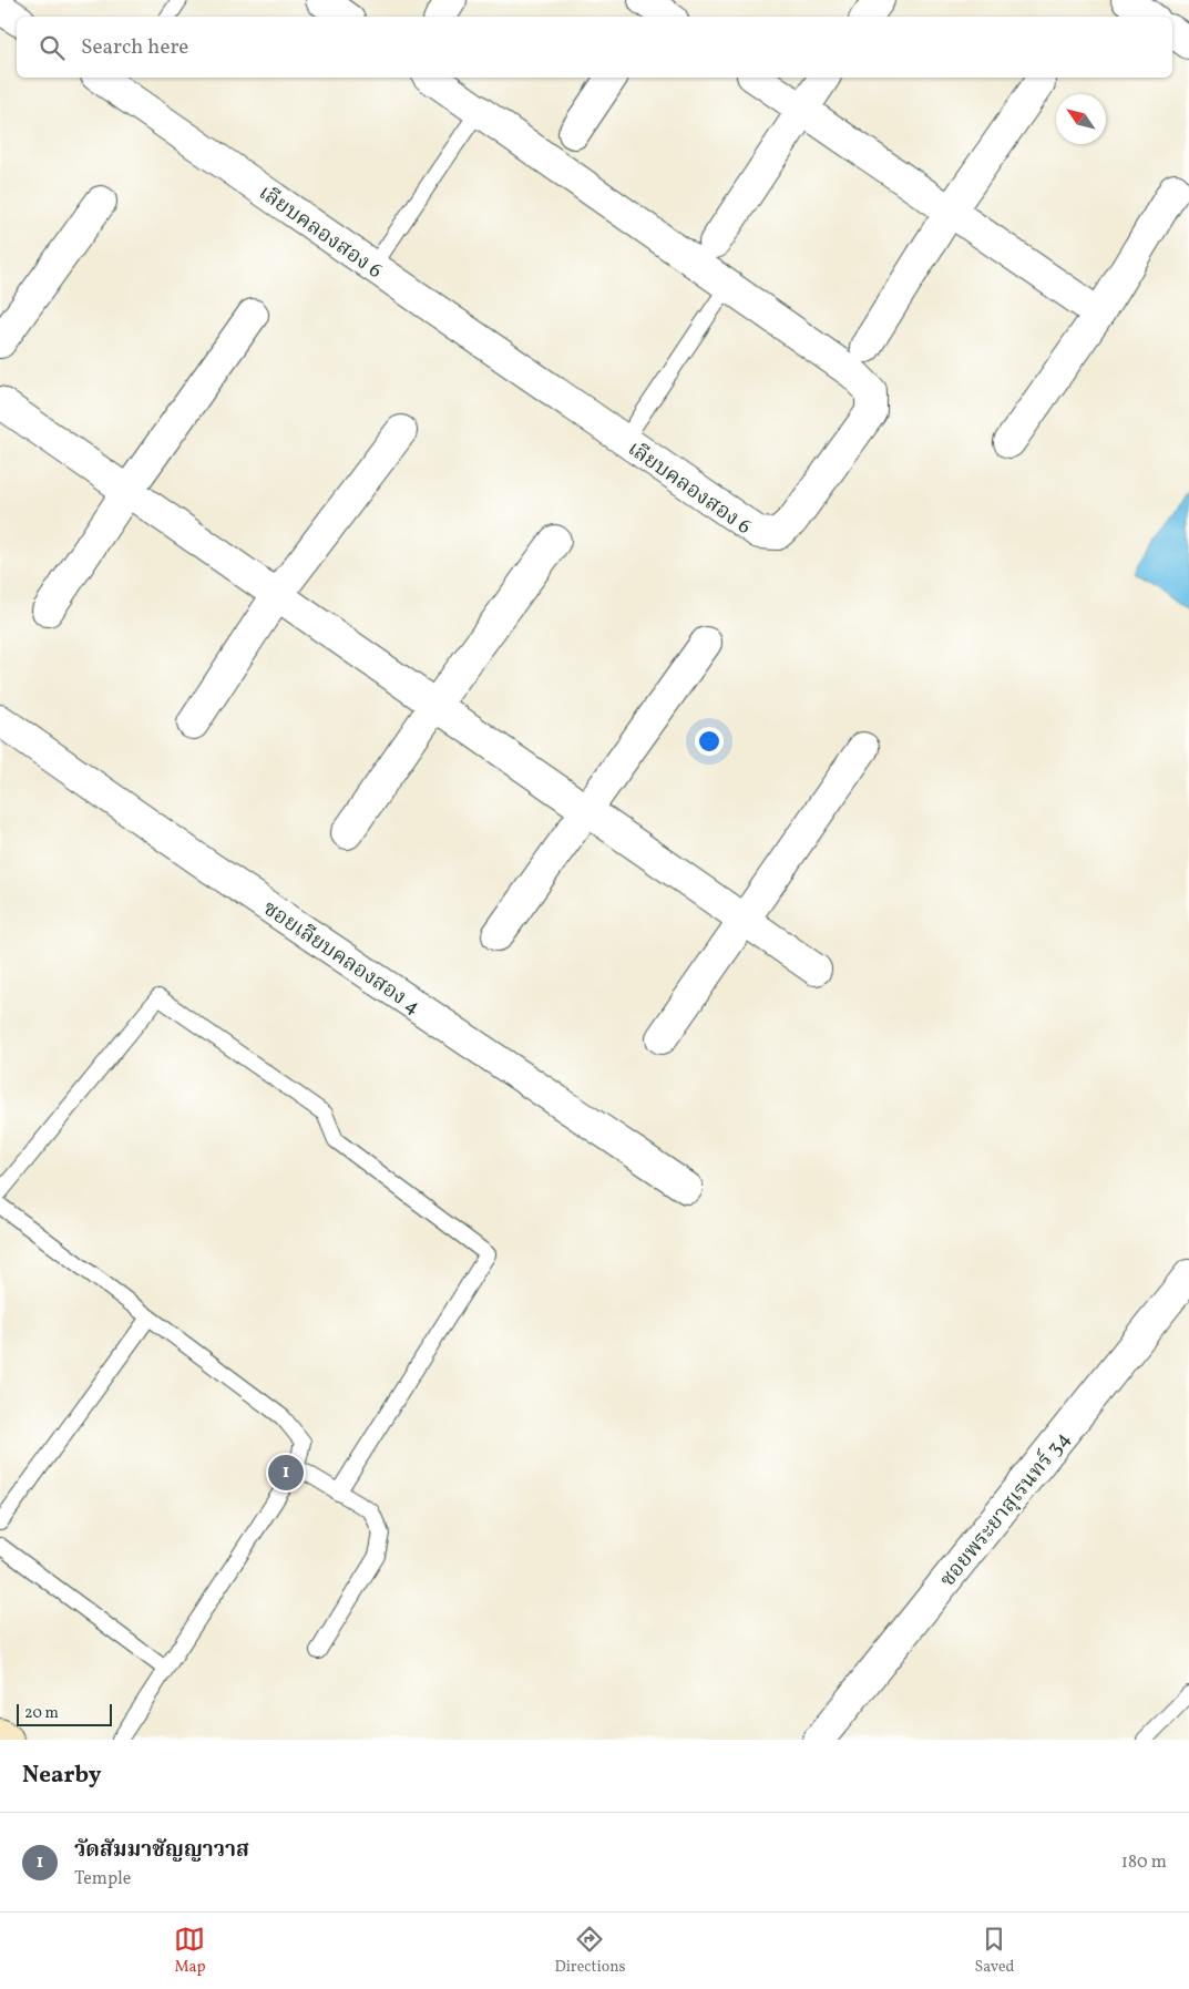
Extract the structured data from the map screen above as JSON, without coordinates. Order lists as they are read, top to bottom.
{
  "streets": {
    "street": ["เลียบคลองสอง 6", "ซอยเลียบคลองสอง 4", "ซอยพระยาสุเรนทร์ 34"]
  },
  "scale_bar": "20 m",
  "north": "top left",
  "page": {
    "search": "Search here",
    "pins": "1",
    "scale": "20 m",
    "heading": "Nearby",
    "list": [
      {
        "mark": "1",
        "name": "วัดสัมมาชัญญาวาส",
        "note": "Temple",
        "value": "180 m"
      }
    ],
    "nav": ["Map", "Directions", "Saved"]
  }
}
